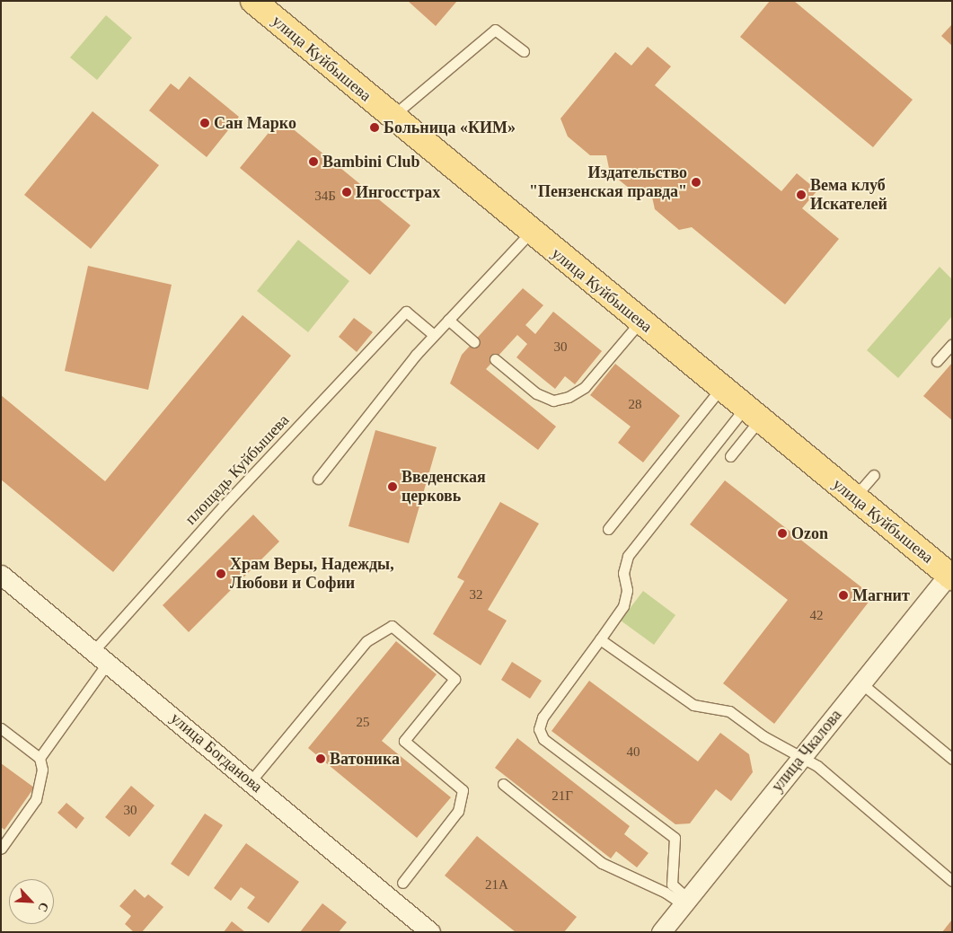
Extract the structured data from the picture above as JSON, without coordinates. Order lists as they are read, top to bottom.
{
  "streets": {
    "main road": ["улица Куйбышева"],
    "street": ["улица Чкалова", "улица Богданова"],
    "lane": ["площадь Куйбышева"]
  },
  "crossings": [
    ["улица Куйбышева", "улица Чкалова"],
    ["площадь Куйбышева", "улица Богданова"]
  ],
  "places": [
    "Сан Марко",
    "Больница «КИМ»",
    "Bambini Club",
    "Издательство \"Пензенская правда\"",
    "Ингосстрах",
    "Вема клуб Искателей",
    "Введенская церковь",
    "Ozon",
    "Храм Веры, Надежды, Любови и Софии",
    "Магнит",
    "Ватоника"
  ],
  "house_numbers": [
    "34Б",
    "30",
    "28",
    "32",
    "42",
    "25",
    "40",
    "21Г",
    "30",
    "21А"
  ],
  "north": "bottom right"
}
